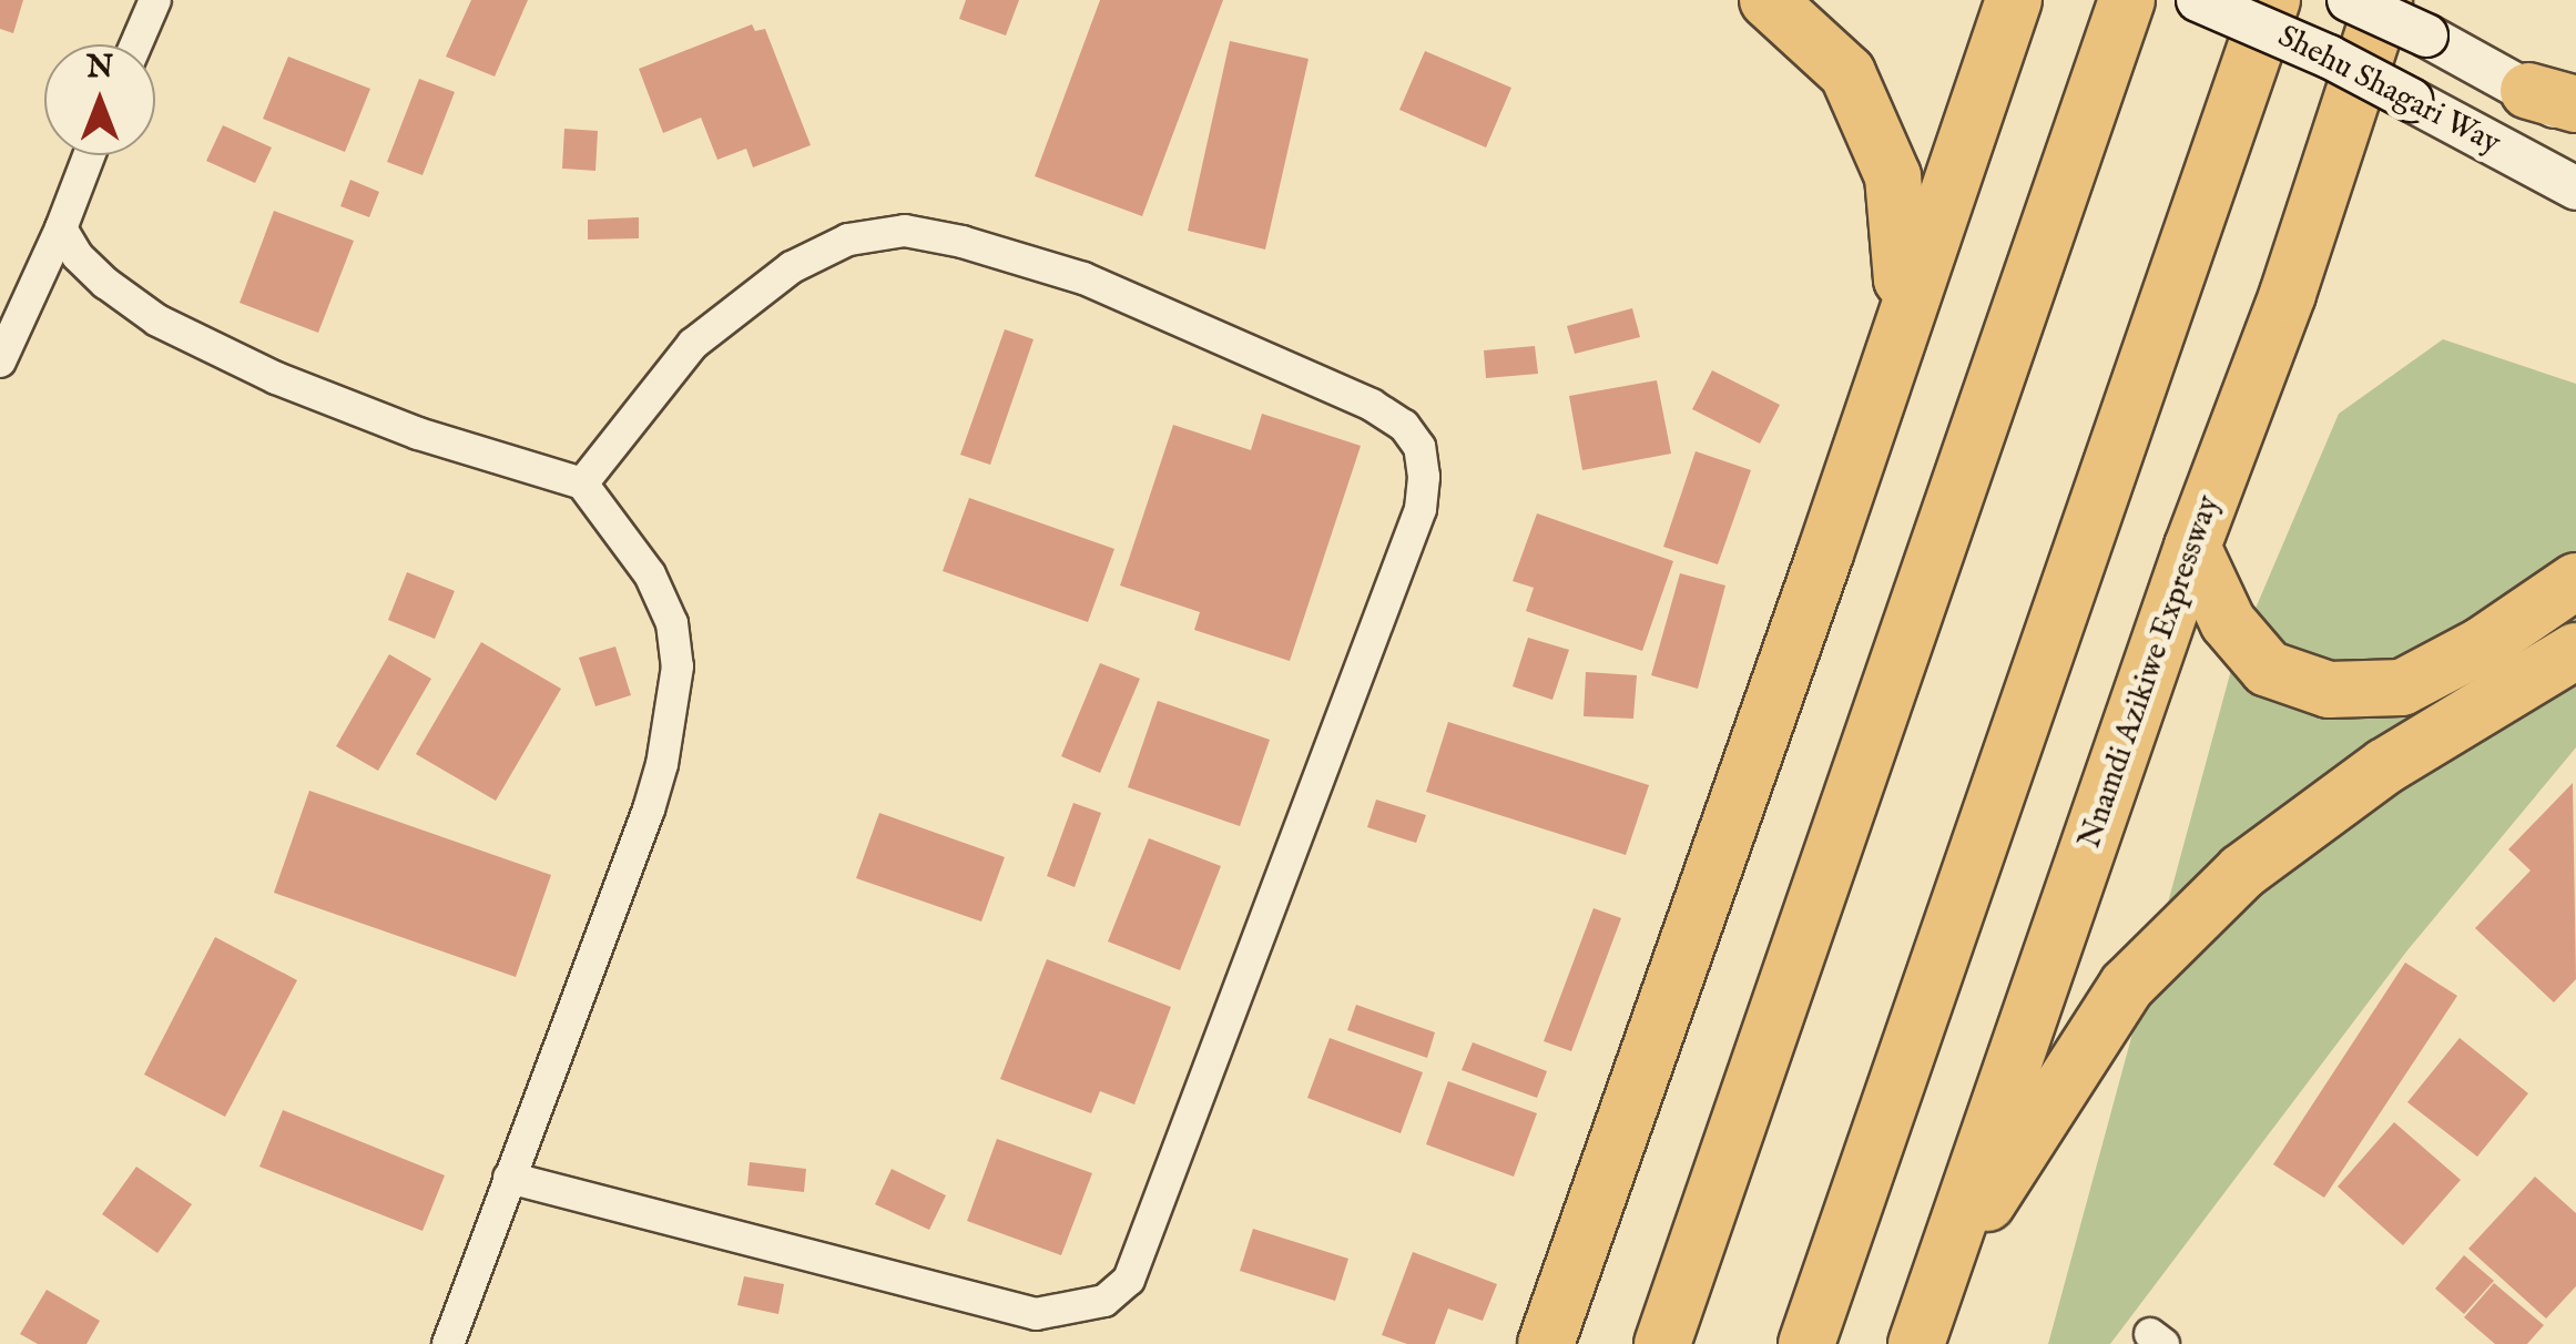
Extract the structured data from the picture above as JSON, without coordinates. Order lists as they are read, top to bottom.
{
  "streets": {
    "highway": ["Nnamdi Azikiwe Expressway"],
    "main road": ["Shehu Shagari Way"]
  },
  "north": "top"
}
